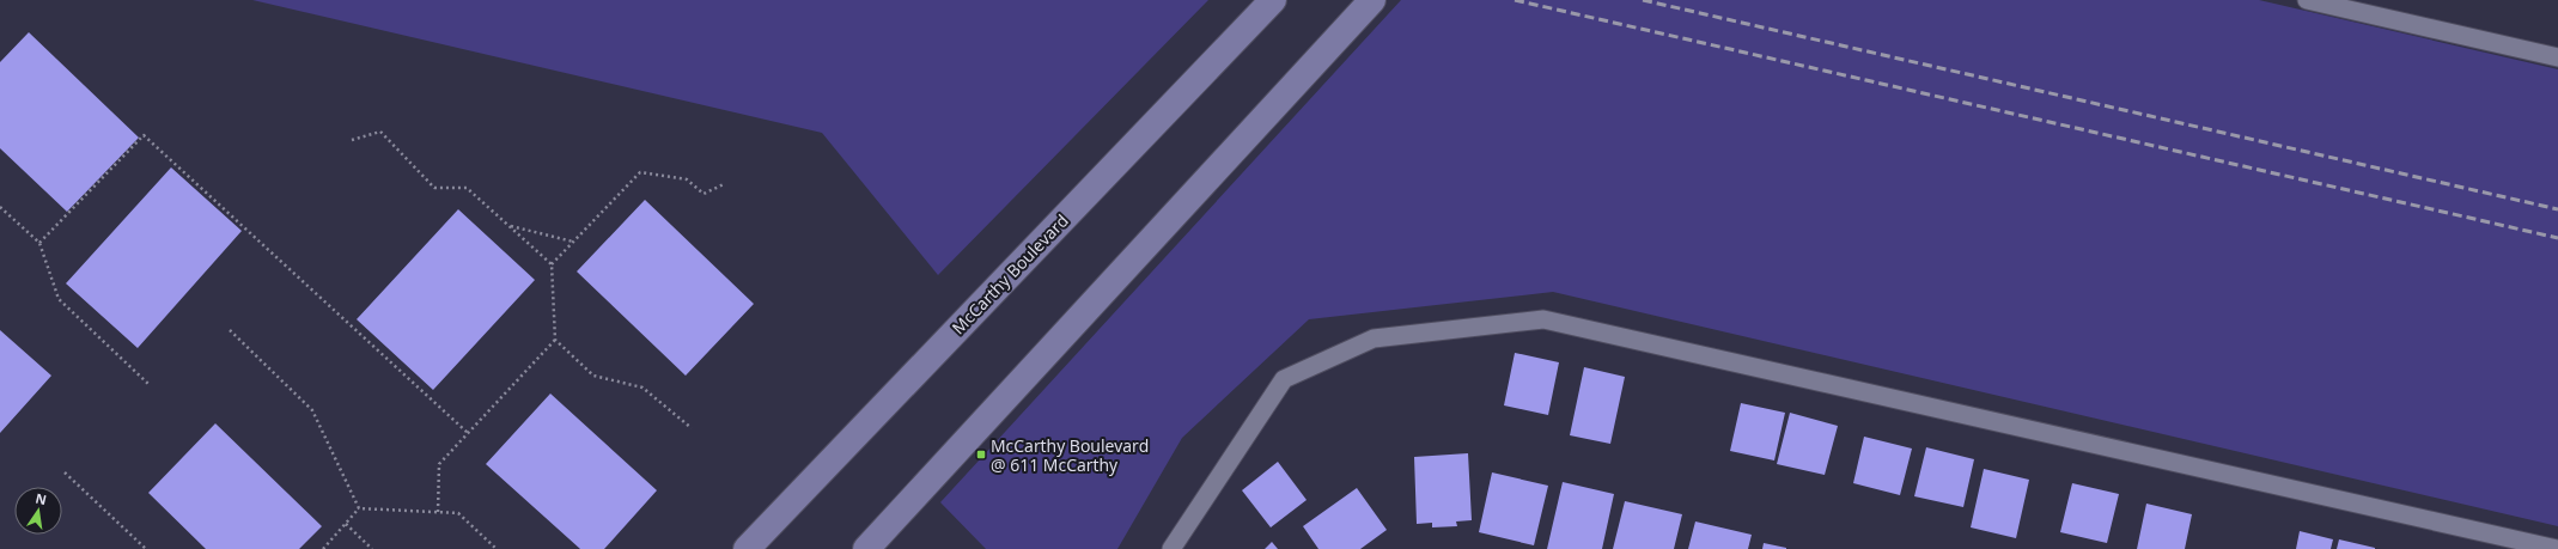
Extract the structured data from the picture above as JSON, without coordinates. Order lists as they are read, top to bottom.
{
  "streets": {
    "main road": ["McCarthy Boulevard"]
  },
  "places": {
    "transit": ["McCarthy Boulevard @ 611 McCarthy"]
  },
  "north": "top"
}
